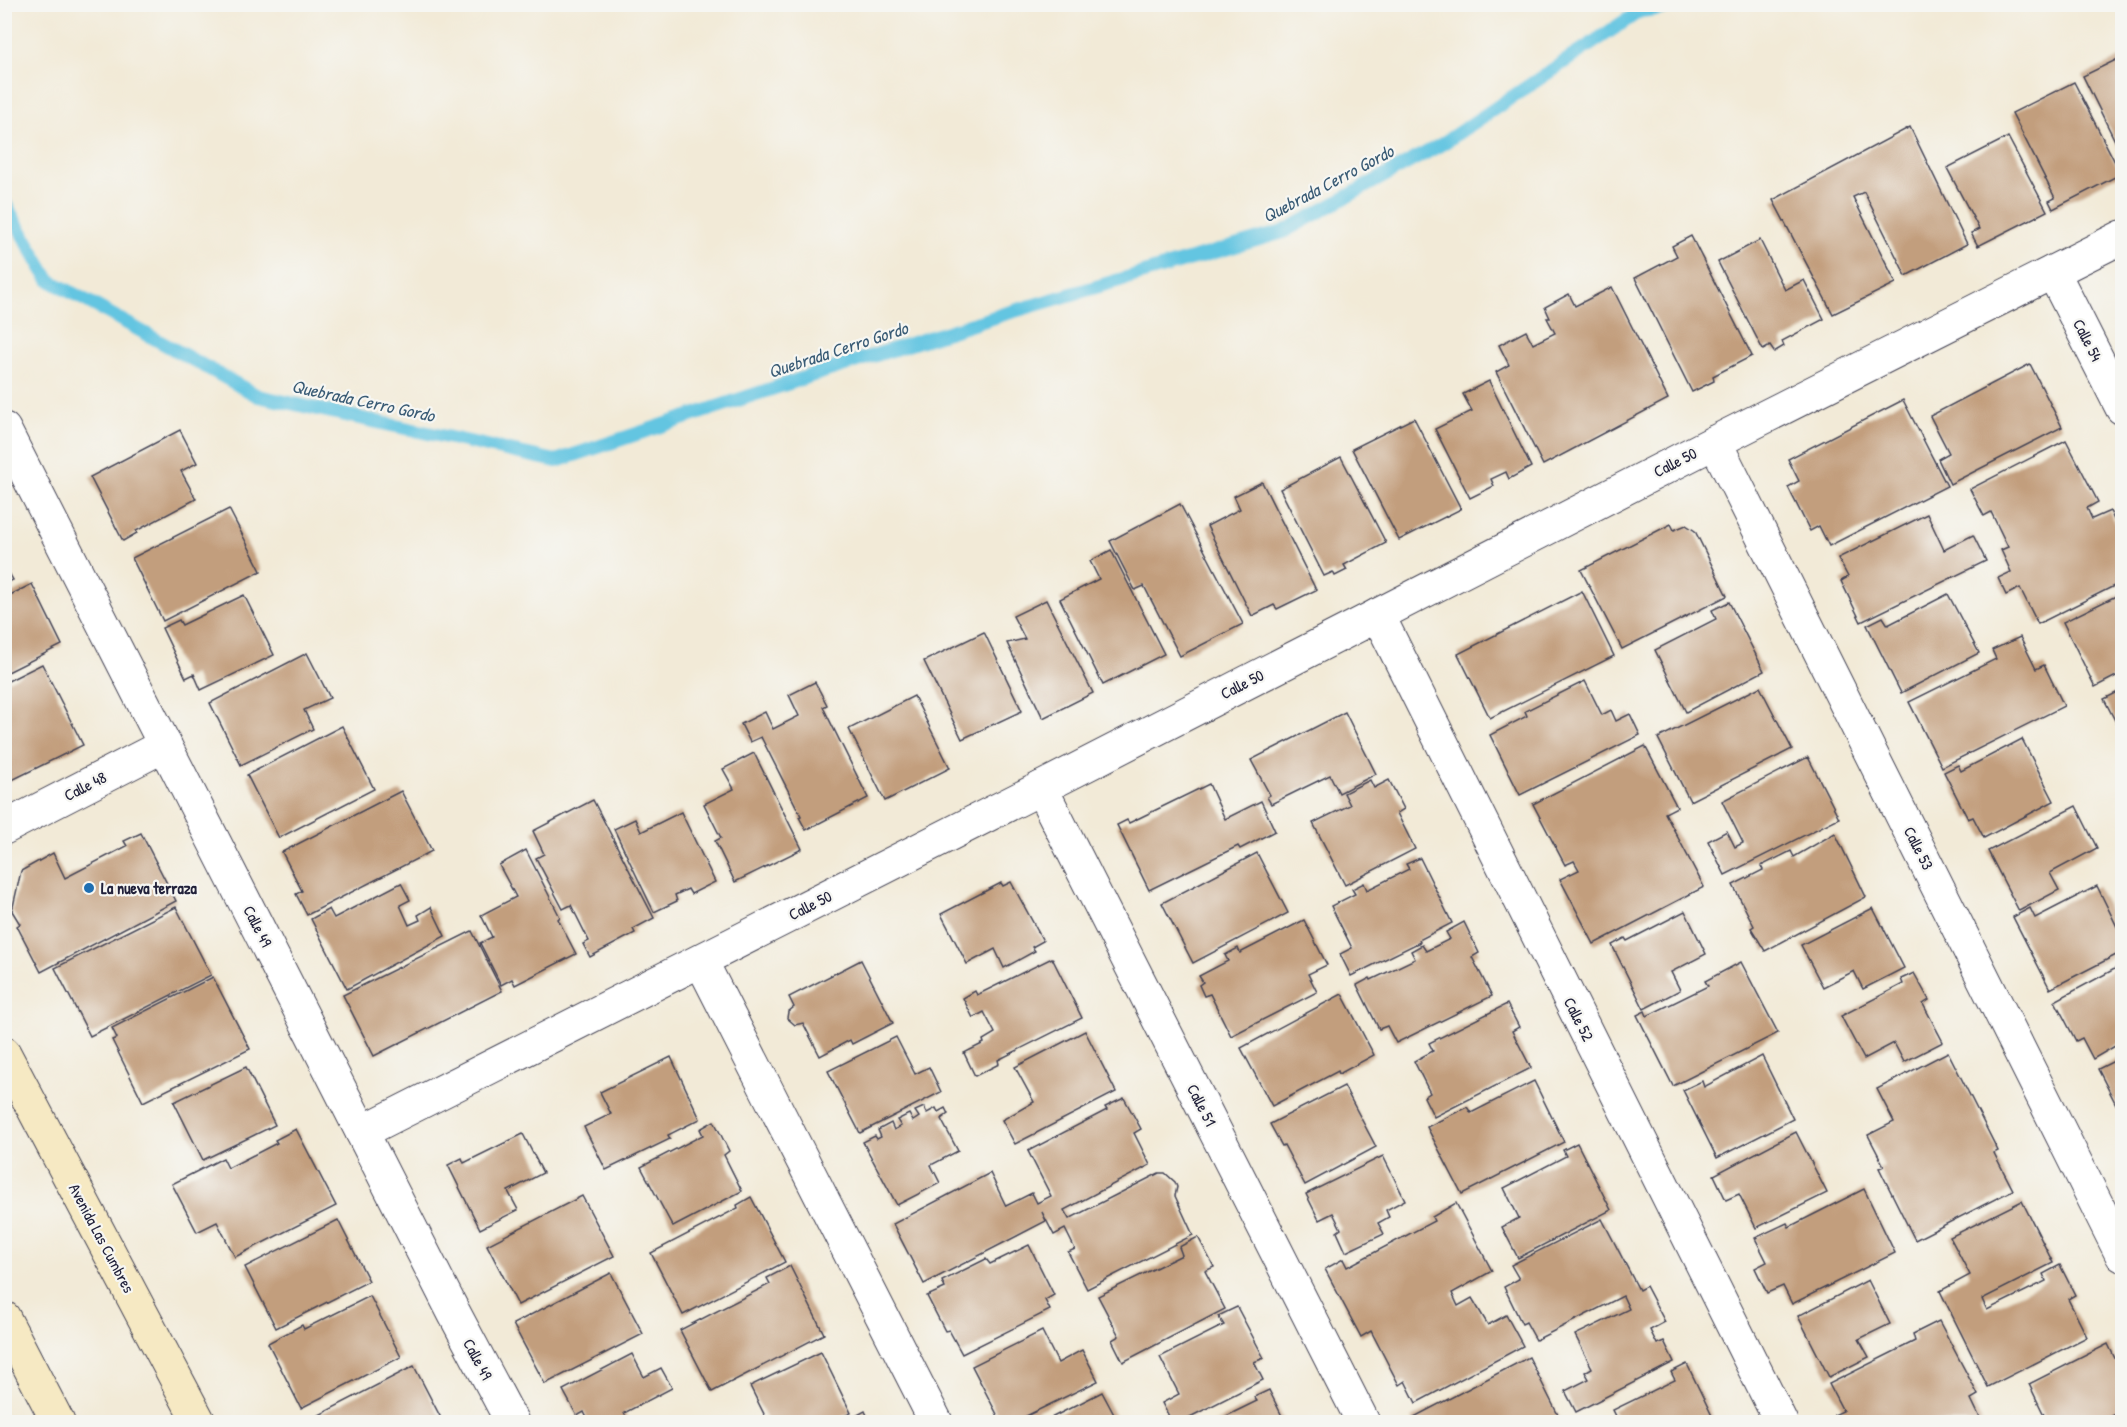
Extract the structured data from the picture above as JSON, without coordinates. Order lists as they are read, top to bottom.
{
  "streets": {
    "street": [
      "Calle 54",
      "Calle 50",
      "Calle 48",
      "Calle 53",
      "Calle 49",
      "Calle 52",
      "Calle 51",
      "Avenida Las Cumbres"
    ]
  },
  "crossings": [
    ["Calle 54", "Calle 50"],
    ["Calle 50", "Calle 53"],
    ["Calle 50", "Calle 49"],
    ["Calle 50", "Calle 52"],
    ["Calle 50", "Calle 51"],
    ["Calle 48", "Calle 49"]
  ],
  "water": ["Quebrada Cerro Gordo"],
  "places": ["La nueva terraza"]
}
